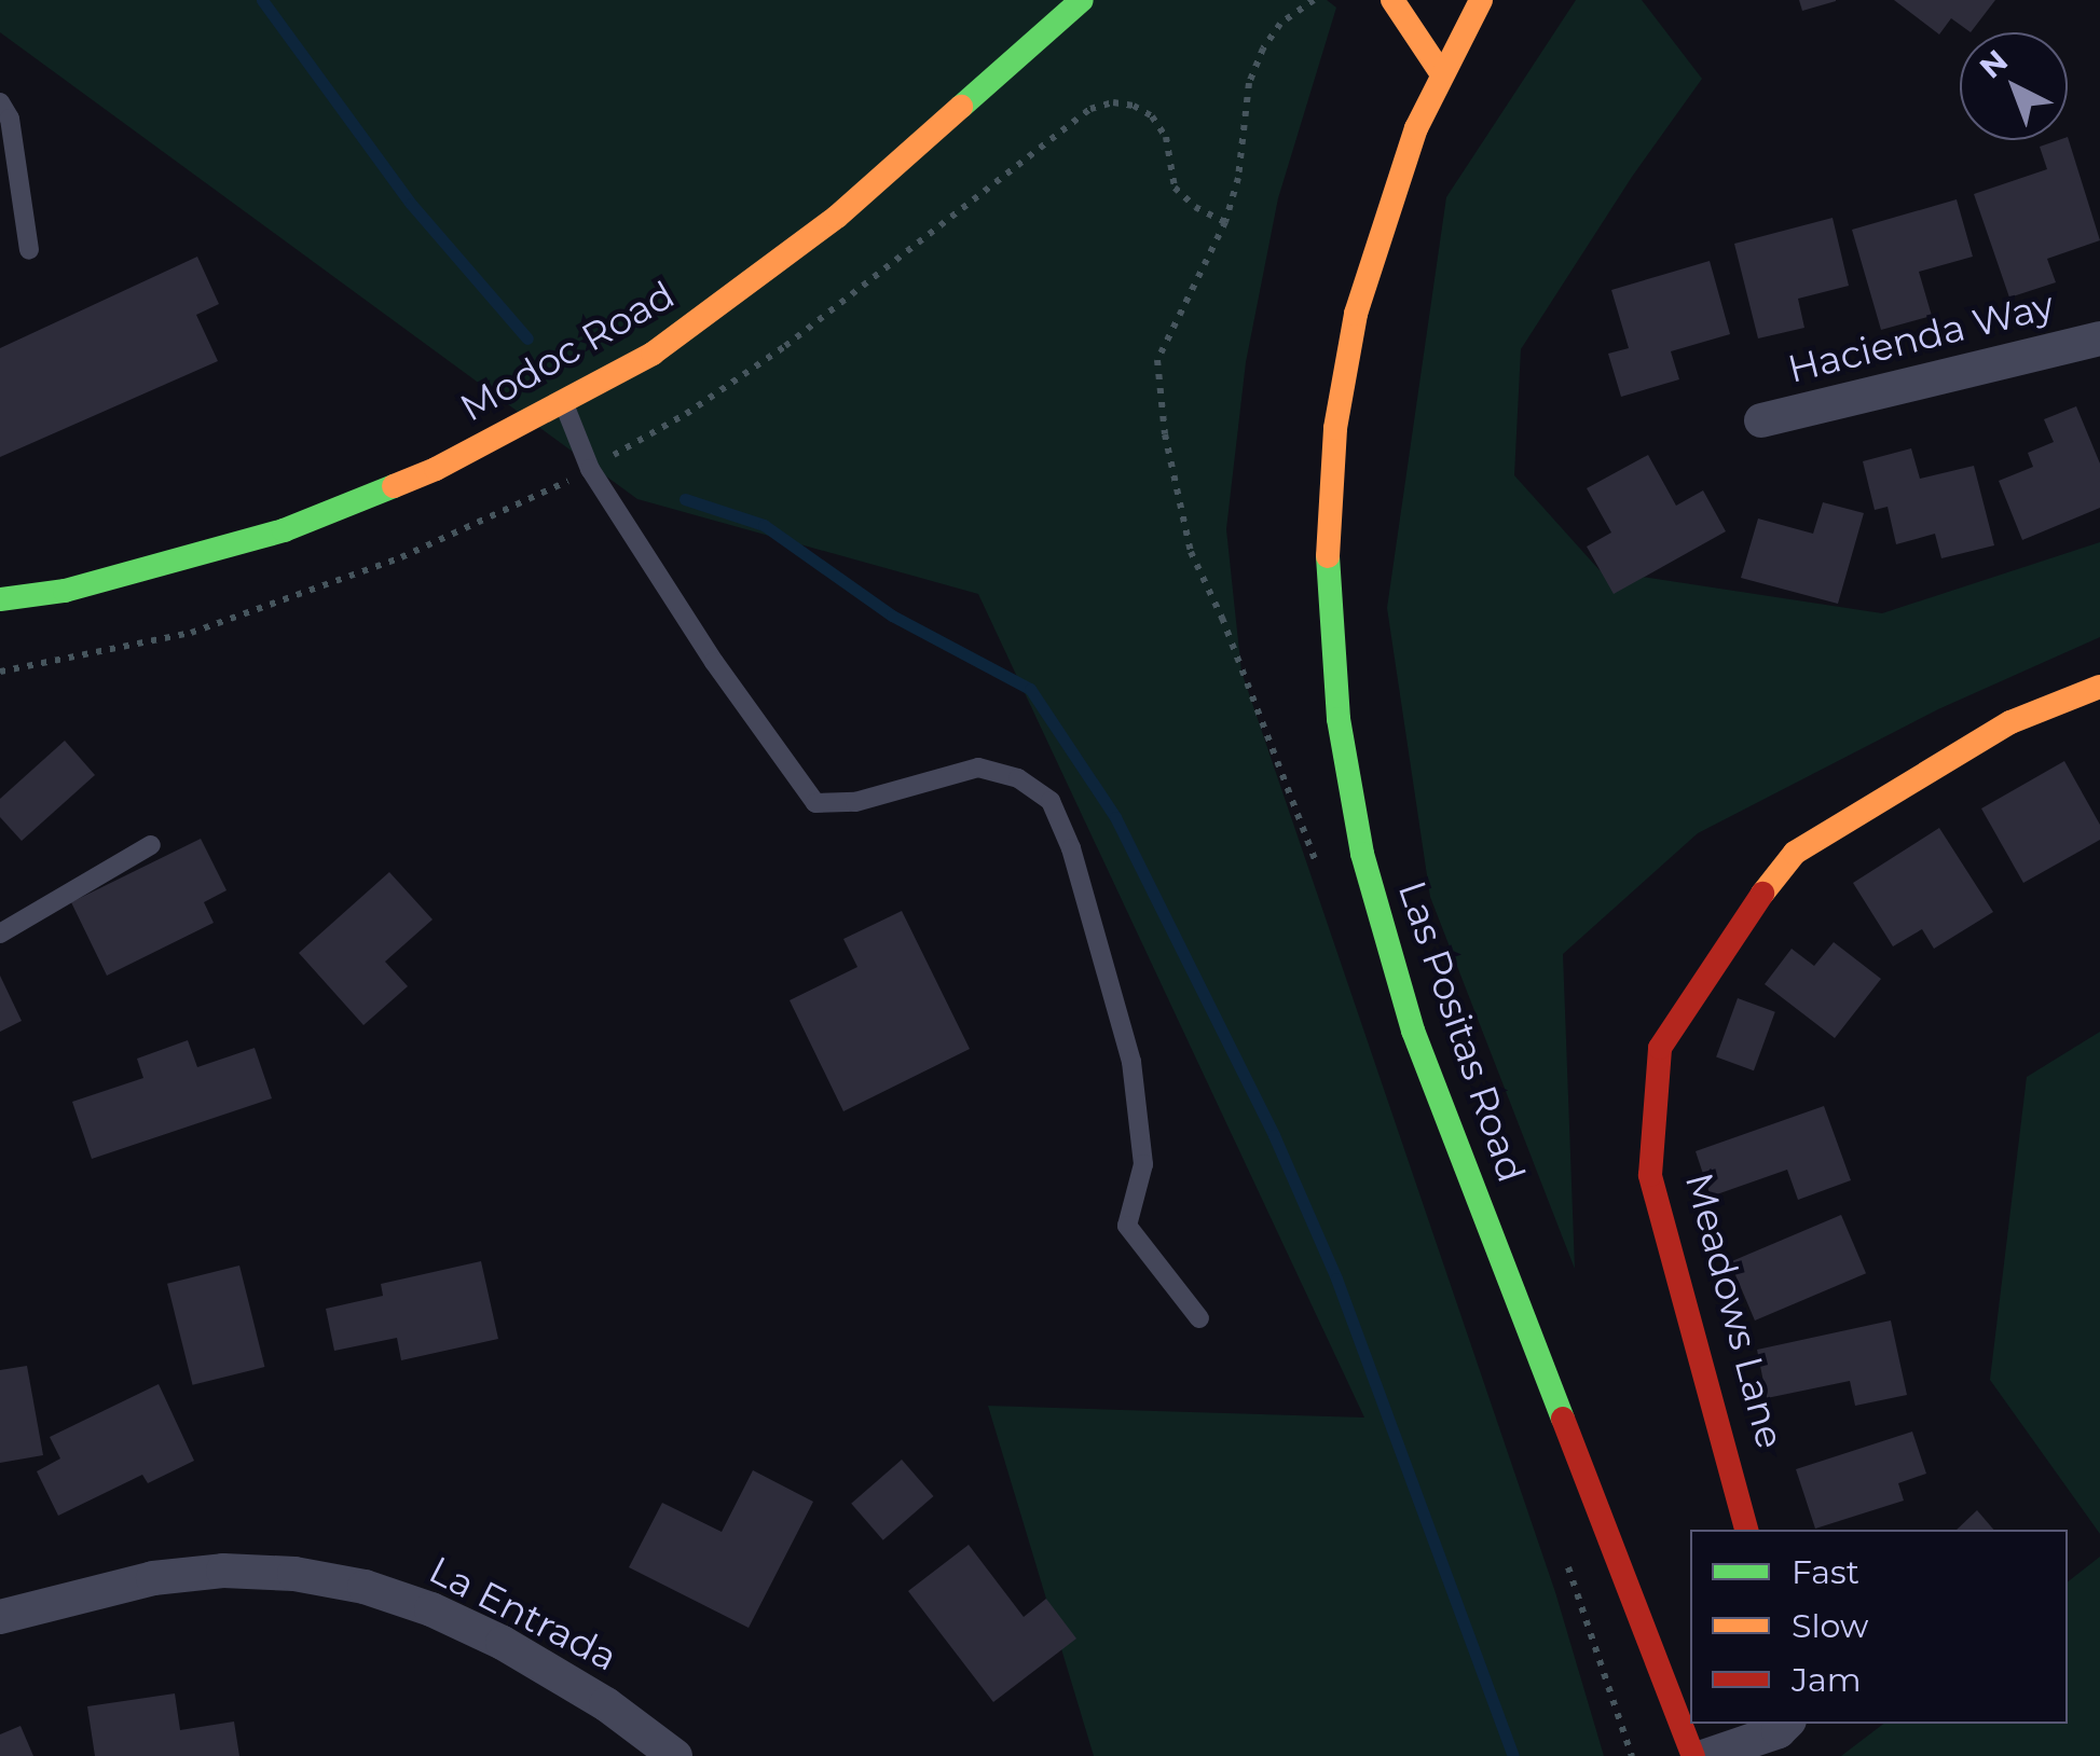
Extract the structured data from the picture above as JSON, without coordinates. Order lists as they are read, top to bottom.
{
  "streets": {
    "street": [
      "Hacienda Way",
      "Modoc Road",
      "Las Positas Road",
      "Meadows Lane",
      "La Entrada"
    ]
  },
  "legend": ["Fast", "Slow", "Jam"],
  "north": "top left"
}
